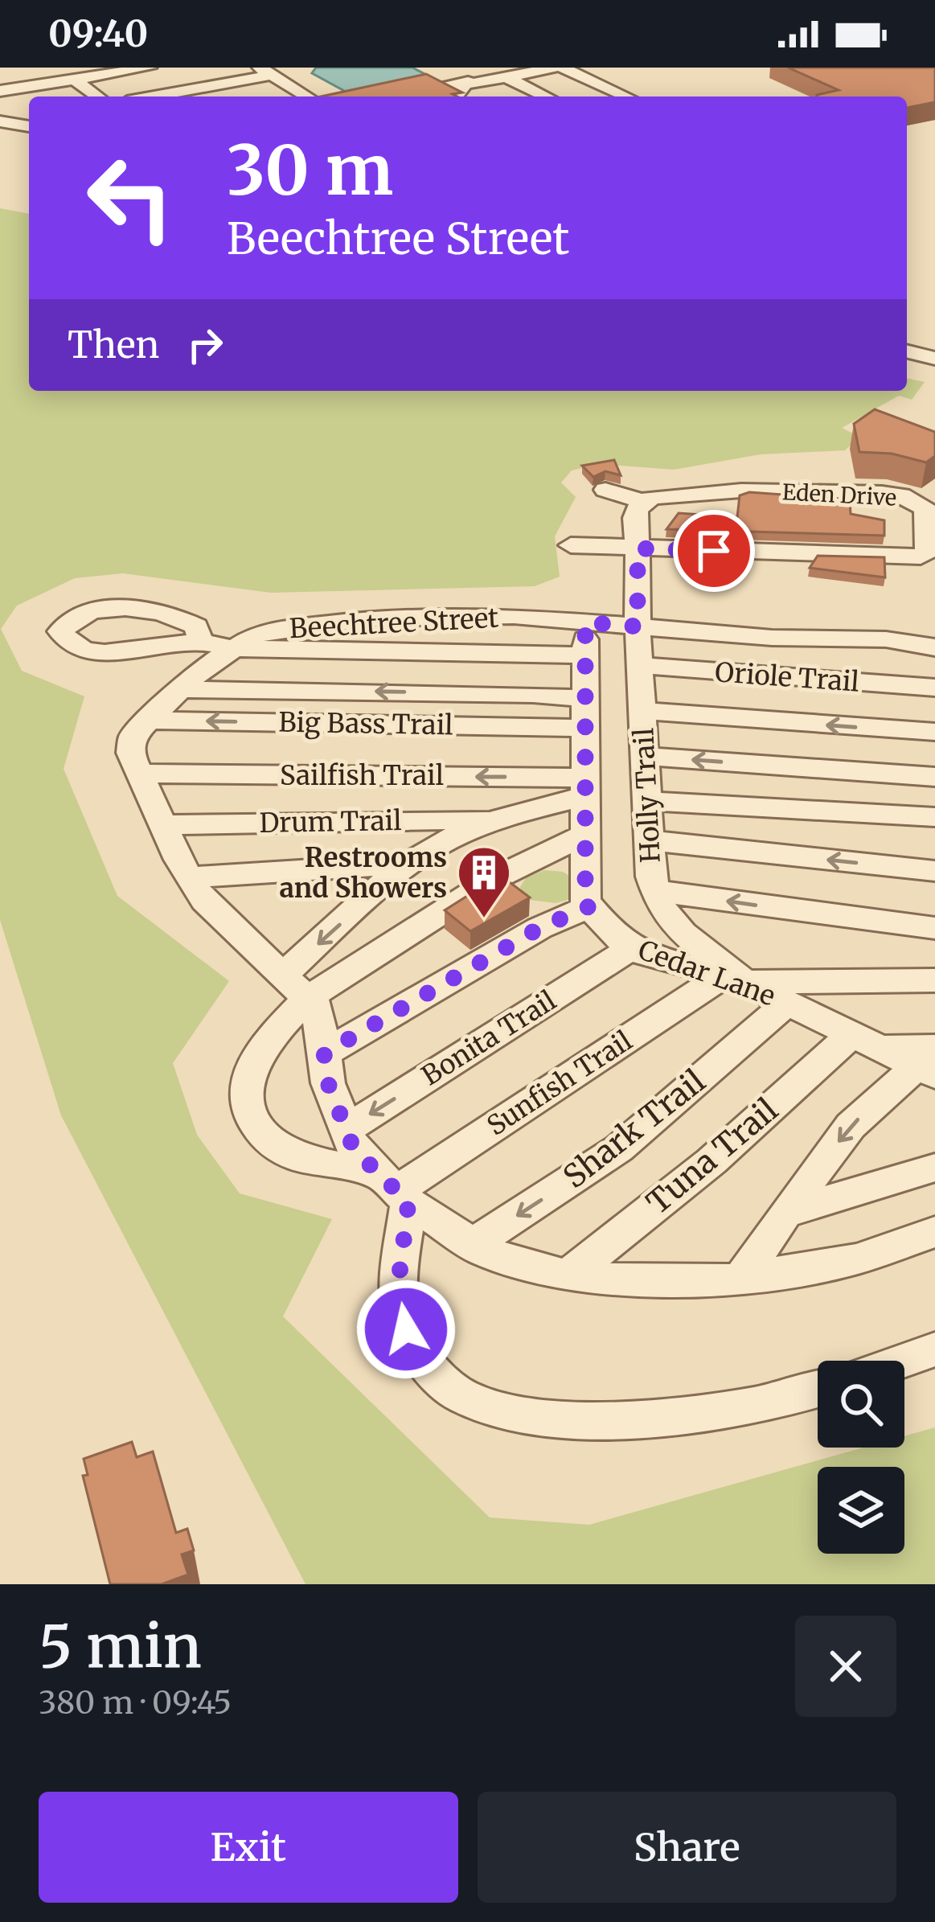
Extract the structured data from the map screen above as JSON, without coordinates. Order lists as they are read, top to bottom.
{
  "streets": {
    "street": [
      "Eden Drive",
      "Beechtree Street",
      "Oriole Trail",
      "Big Bass Trail",
      "Sailfish Trail",
      "Holly Trail",
      "Drum Trail",
      "Cedar Lane",
      "Bonita Trail",
      "Sunfish Trail",
      "Shark Trail",
      "Tuna Trail"
    ]
  },
  "crossings": [
    ["Beechtree Street", "Big Bass Trail"],
    ["Beechtree Street", "Sailfish Trail"],
    ["Beechtree Street", "Holly Trail"],
    ["Beechtree Street", "Drum Trail"],
    ["Beechtree Street", "Bonita Trail"],
    ["Beechtree Street", "Sunfish Trail"],
    ["Beechtree Street", "Shark Trail"],
    ["Beechtree Street", "Tuna Trail"],
    ["Oriole Trail", "Holly Trail"],
    ["Holly Trail", "Cedar Lane"],
    ["Holly Trail", "Sunfish Trail"],
    ["Cedar Lane", "Bonita Trail"],
    ["Cedar Lane", "Sunfish Trail"],
    ["Cedar Lane", "Shark Trail"],
    ["Cedar Lane", "Tuna Trail"]
  ],
  "places": {
    "building": ["Restrooms and Showers"]
  },
  "page": {
    "status": "09:40",
    "turn": ["30 m", "Beechtree Street"],
    "then": "Then",
    "heading": ["5 min", "380 m · 09:45"],
    "buttons": ["Exit", "Share"]
  }
}
